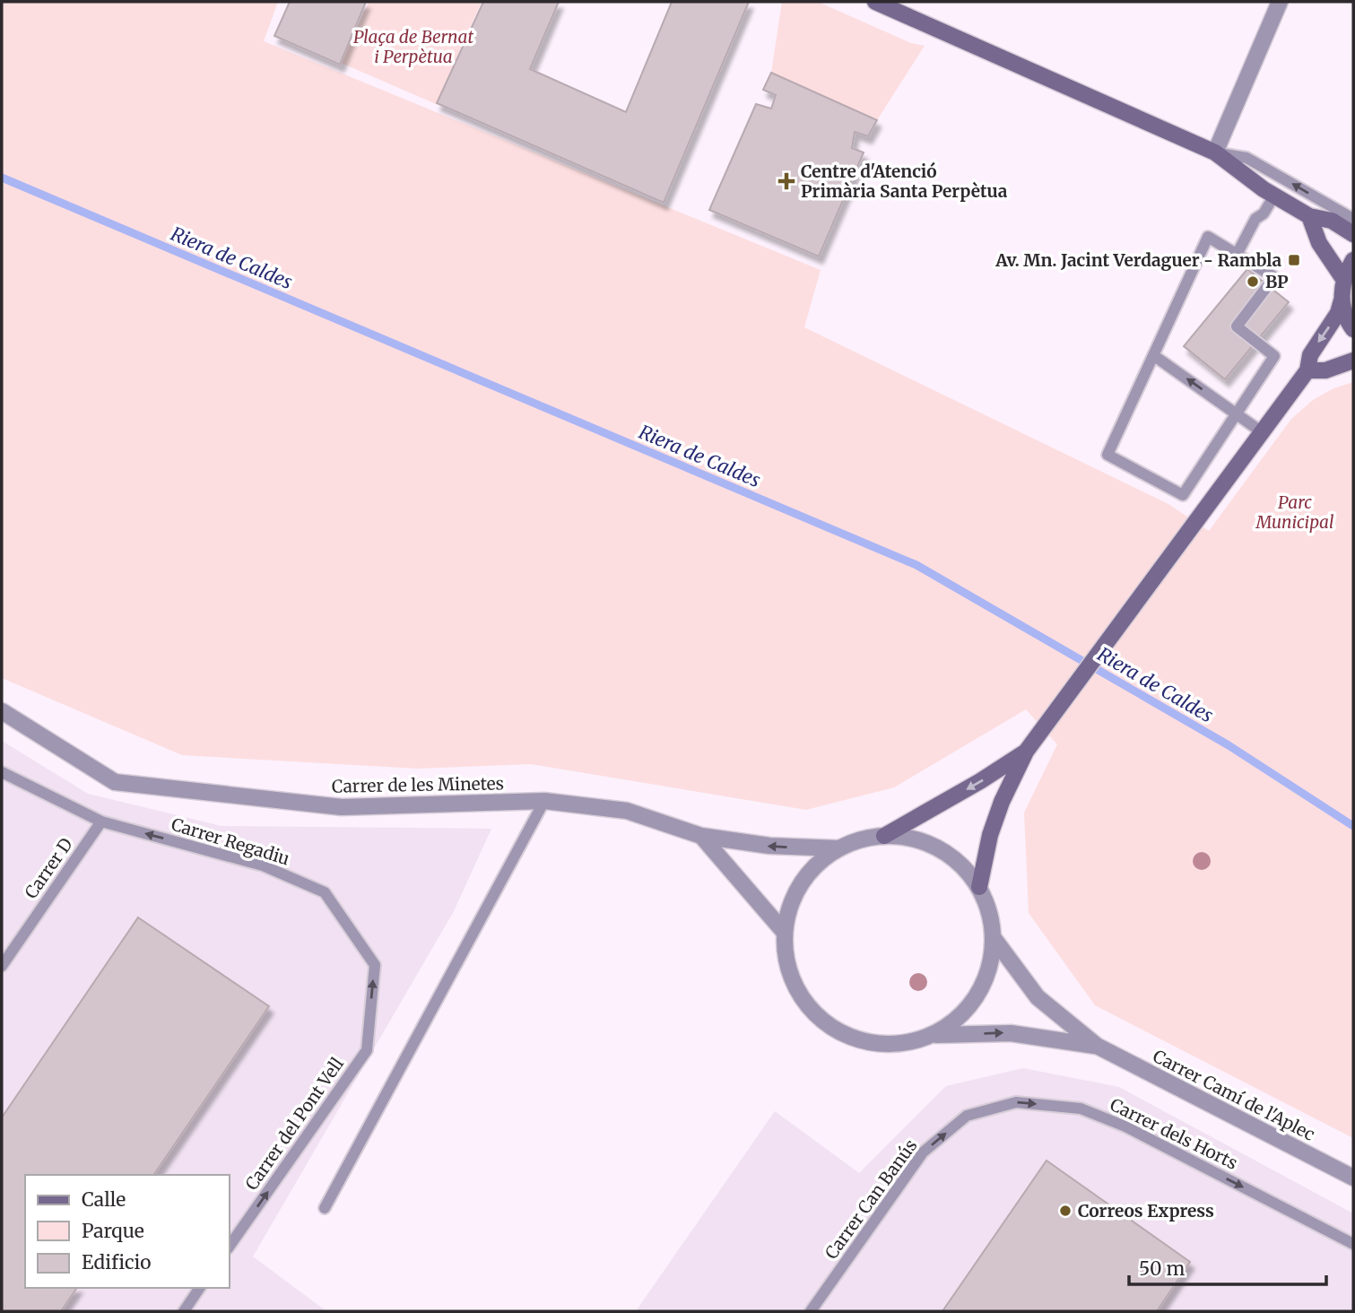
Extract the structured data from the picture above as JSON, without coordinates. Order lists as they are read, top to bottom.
{
  "streets": {
    "street": ["Carrer de les Minetes", "Carrer Camí de l'Aplec"],
    "lane": [
      "Carrer Regadiu",
      "Carrer D",
      "Carrer del Pont Vell",
      "Carrer dels Horts",
      "Carrer Can Banús"
    ]
  },
  "crossings": [
    ["Carrer de les Minetes", "Carrer Camí de l'Aplec"],
    ["Carrer Regadiu", "Carrer D"],
    ["Carrer Regadiu", "Carrer del Pont Vell"],
    ["Carrer dels Horts", "Carrer Can Banús"]
  ],
  "one_way": ["Carrer Regadiu", "Carrer dels Horts", "Carrer Can Banús"],
  "water": ["Riera de Caldes"],
  "parks": ["Plaça de Bernat i Perpètua", "Parc Municipal"],
  "places": {
    "health": ["Centre d'Atenció Primària Santa Perpètua"],
    "transit": ["Av. Mn. Jacint Verdaguer - Rambla"],
    "other": ["BP", "Correos Express"]
  },
  "legend": ["Calle", "Parque", "Edificio"],
  "scale_bar": "50 m"
}
